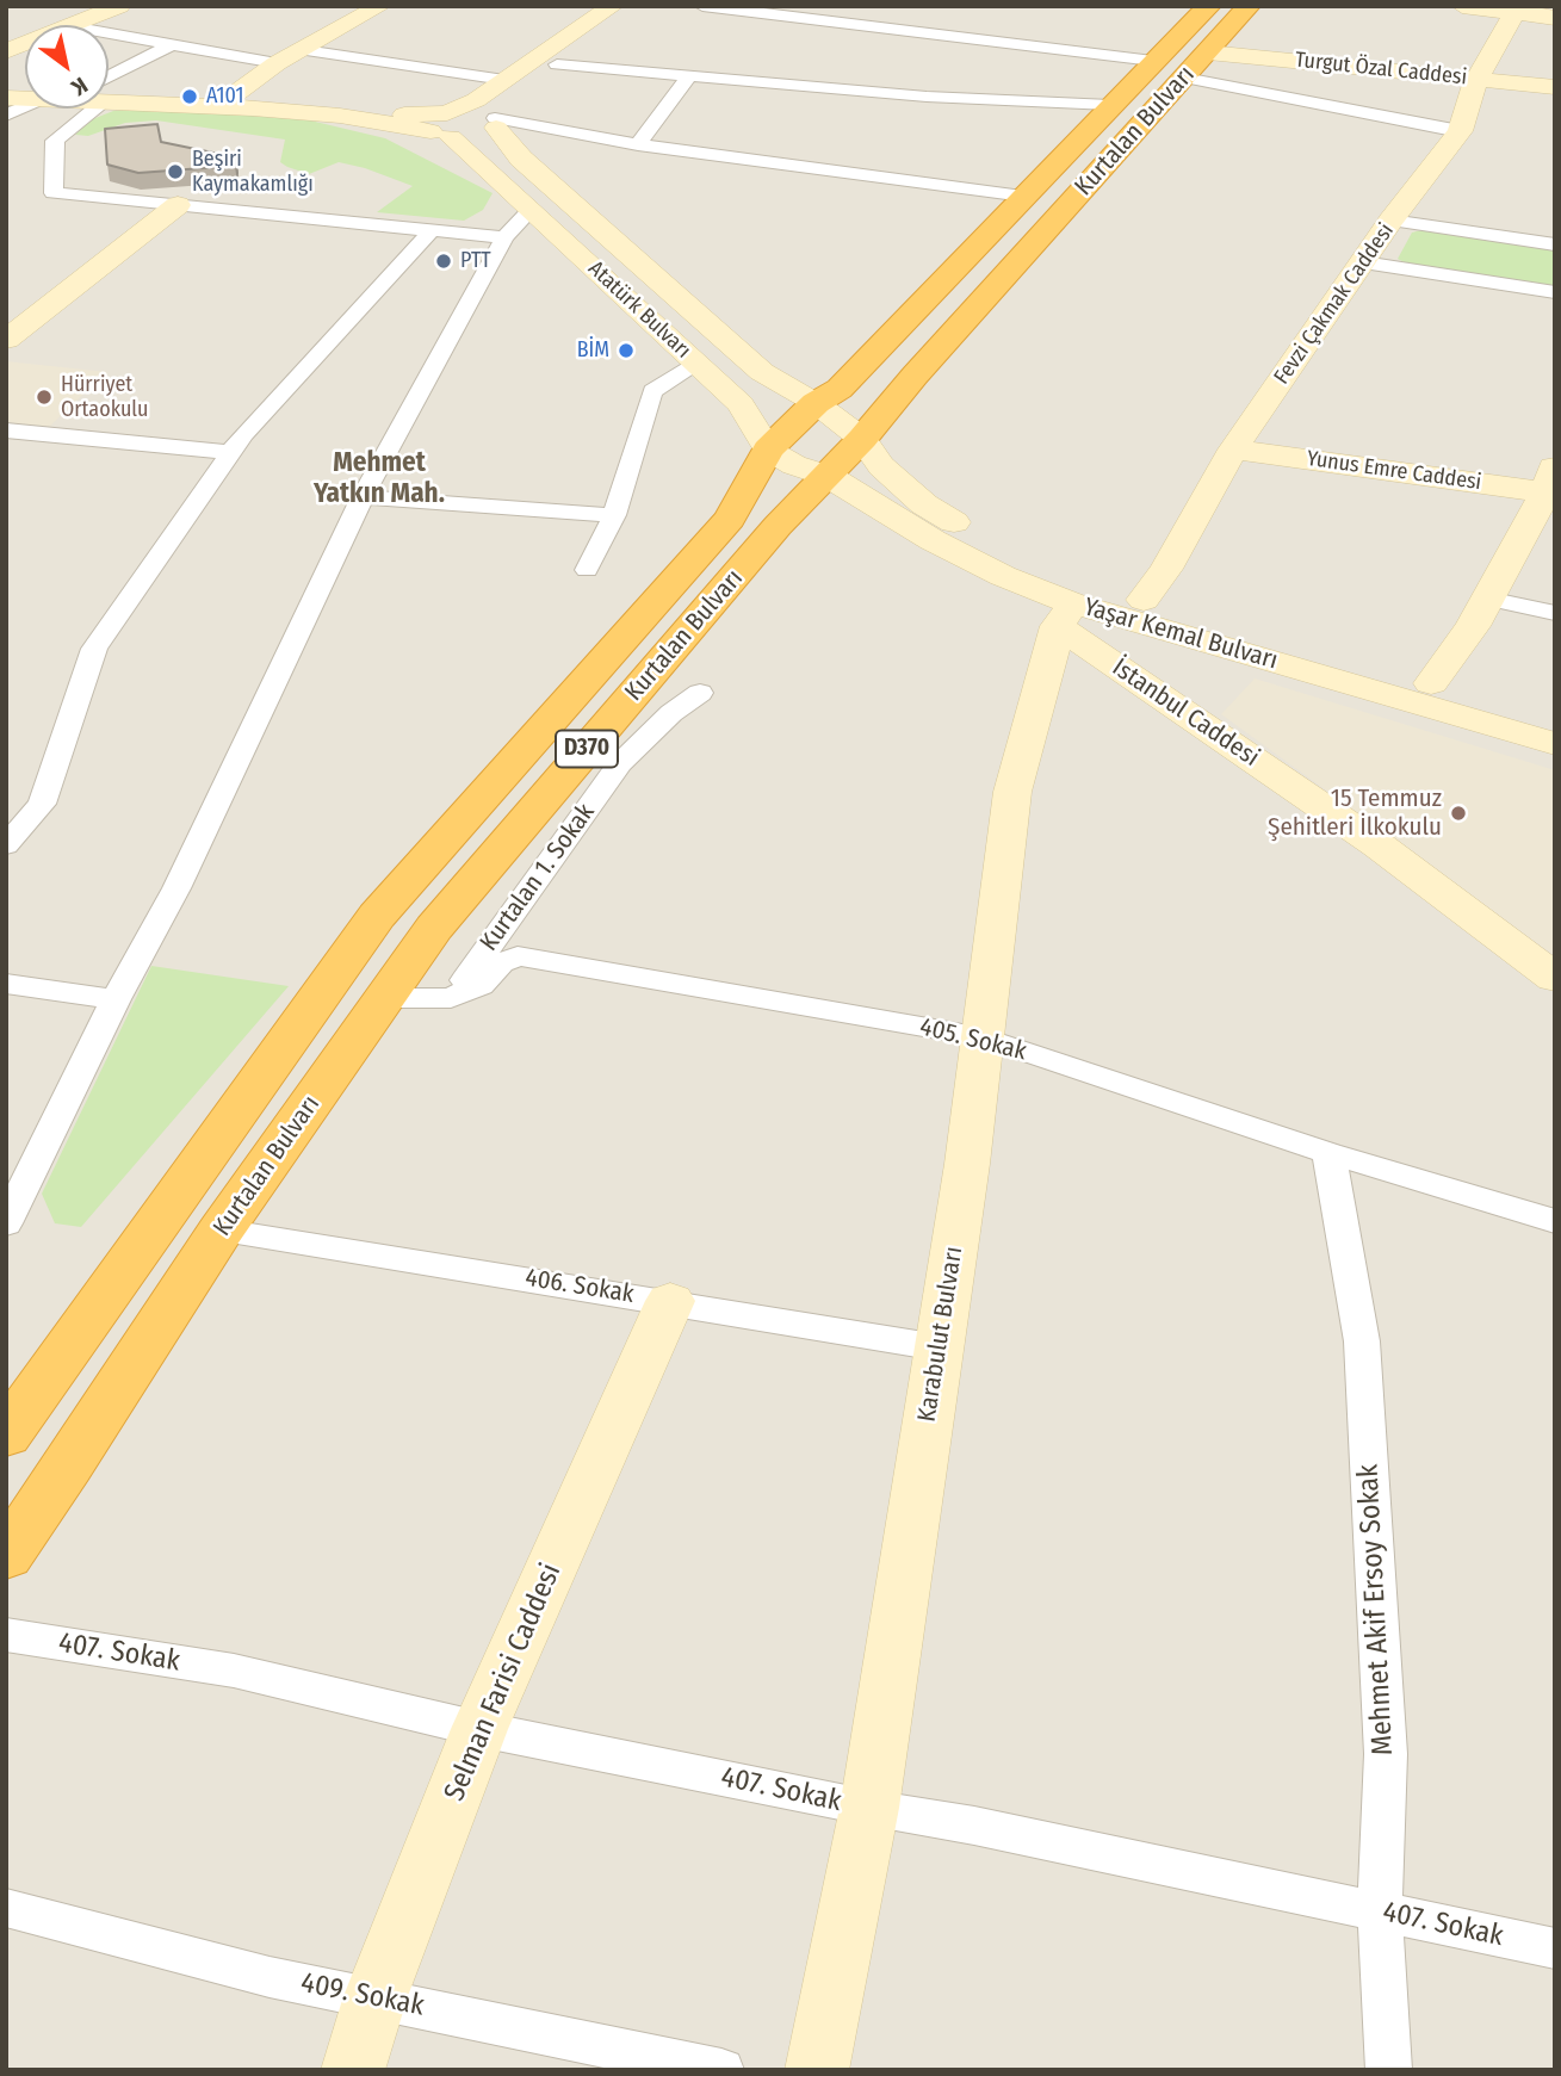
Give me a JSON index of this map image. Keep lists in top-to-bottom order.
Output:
{
  "streets": {
    "highway": ["Kurtalan Bulvarı", "D370"],
    "street": [
      "Turgut Özal Caddesi",
      "Fevzi Çakmak Caddesi",
      "Atatürk Bulvarı",
      "Yunus Emre Caddesi",
      "Yaşar Kemal Bulvarı",
      "İstanbul Caddesi",
      "Kurtalan 1. Sokak",
      "405. Sokak",
      "406. Sokak",
      "Karabulut Bulvarı",
      "Mehmet Akif Ersoy Sokak",
      "407. Sokak",
      "Selman Farisi Caddesi",
      "409. Sokak"
    ]
  },
  "crossings": [
    ["Turgut Özal Caddesi", "Kurtalan Bulvarı"],
    ["Turgut Özal Caddesi", "Fevzi Çakmak Caddesi"],
    ["Kurtalan Bulvarı", "Atatürk Bulvarı"],
    ["Kurtalan Bulvarı", "Yaşar Kemal Bulvarı"],
    ["Kurtalan Bulvarı", "405. Sokak"],
    ["Kurtalan Bulvarı", "406. Sokak"],
    ["Fevzi Çakmak Caddesi", "Yunus Emre Caddesi"],
    ["Fevzi Çakmak Caddesi", "Yaşar Kemal Bulvarı"],
    ["Atatürk Bulvarı", "Yaşar Kemal Bulvarı"],
    ["Yaşar Kemal Bulvarı", "İstanbul Caddesi"],
    ["Yaşar Kemal Bulvarı", "Karabulut Bulvarı"],
    ["İstanbul Caddesi", "Karabulut Bulvarı"],
    ["Kurtalan 1. Sokak", "405. Sokak"],
    ["405. Sokak", "Karabulut Bulvarı"],
    ["405. Sokak", "Mehmet Akif Ersoy Sokak"],
    ["406. Sokak", "Karabulut Bulvarı"],
    ["406. Sokak", "Selman Farisi Caddesi"],
    ["Karabulut Bulvarı", "407. Sokak"],
    ["Mehmet Akif Ersoy Sokak", "407. Sokak"],
    ["407. Sokak", "Selman Farisi Caddesi"],
    ["Selman Farisi Caddesi", "409. Sokak"]
  ],
  "districts": ["Mehmet Yatkın Mah."],
  "places": [
    "A101",
    "Beşiri Kaymakamlığı",
    "PTT",
    "BİM",
    "Hürriyet Ortaokulu",
    "15 Temmuz Şehitleri İlkokulu"
  ],
  "north": "bottom right"
}
